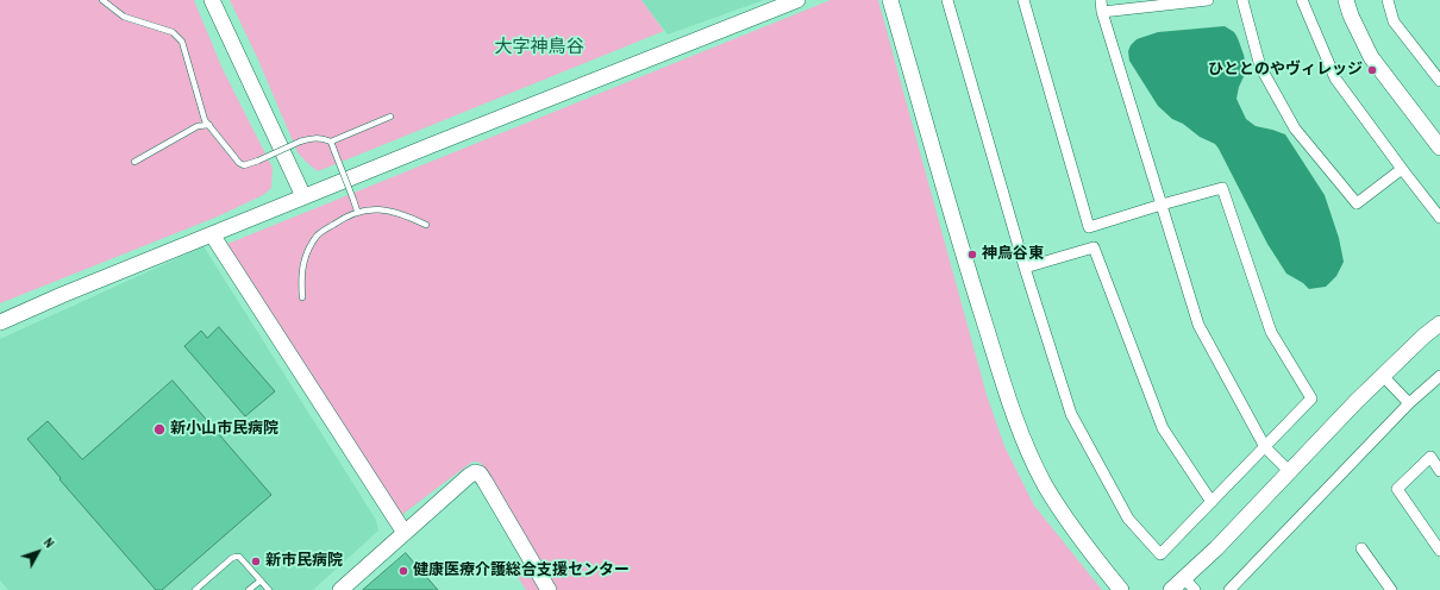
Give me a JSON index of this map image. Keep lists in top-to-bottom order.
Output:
{
  "districts": ["大字神鳥谷"],
  "places": [
    "ひととのやヴィレッジ",
    "神鳥谷東",
    "新小山市民病院",
    "新市民病院",
    "健康医療介護総合支援センター"
  ],
  "north": "top right"
}
